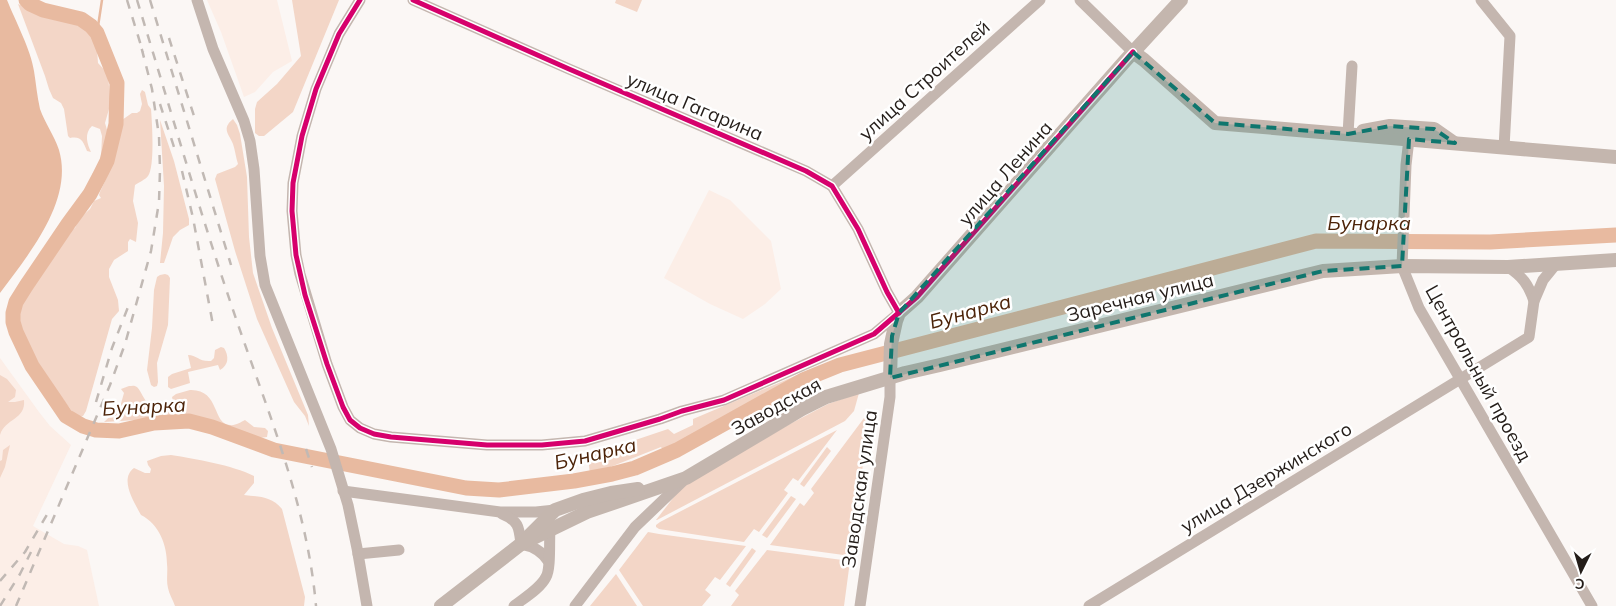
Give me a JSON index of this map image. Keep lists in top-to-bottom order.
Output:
{
  "streets": {
    "main road": ["улица Ленина", "Заречная улица", "Заводская"],
    "street": [
      "улица Строителей",
      "улица Гагарина",
      "Центральный проезд",
      "улица Дзержинского",
      "Заводская улица"
    ]
  },
  "crossings": [
    ["улица Строителей", "улица Гагарина"],
    ["улица Гагарина", "улица Ленина"],
    ["Заречная улица", "Центральный проезд"],
    ["Заречная улица", "Заводская"],
    ["Заречная улица", "Заводская улица"],
    ["Центральный проезд", "улица Дзержинского"],
    ["Заводская", "Заводская улица"]
  ],
  "water": ["Бунарка"],
  "north": "bottom"
}
